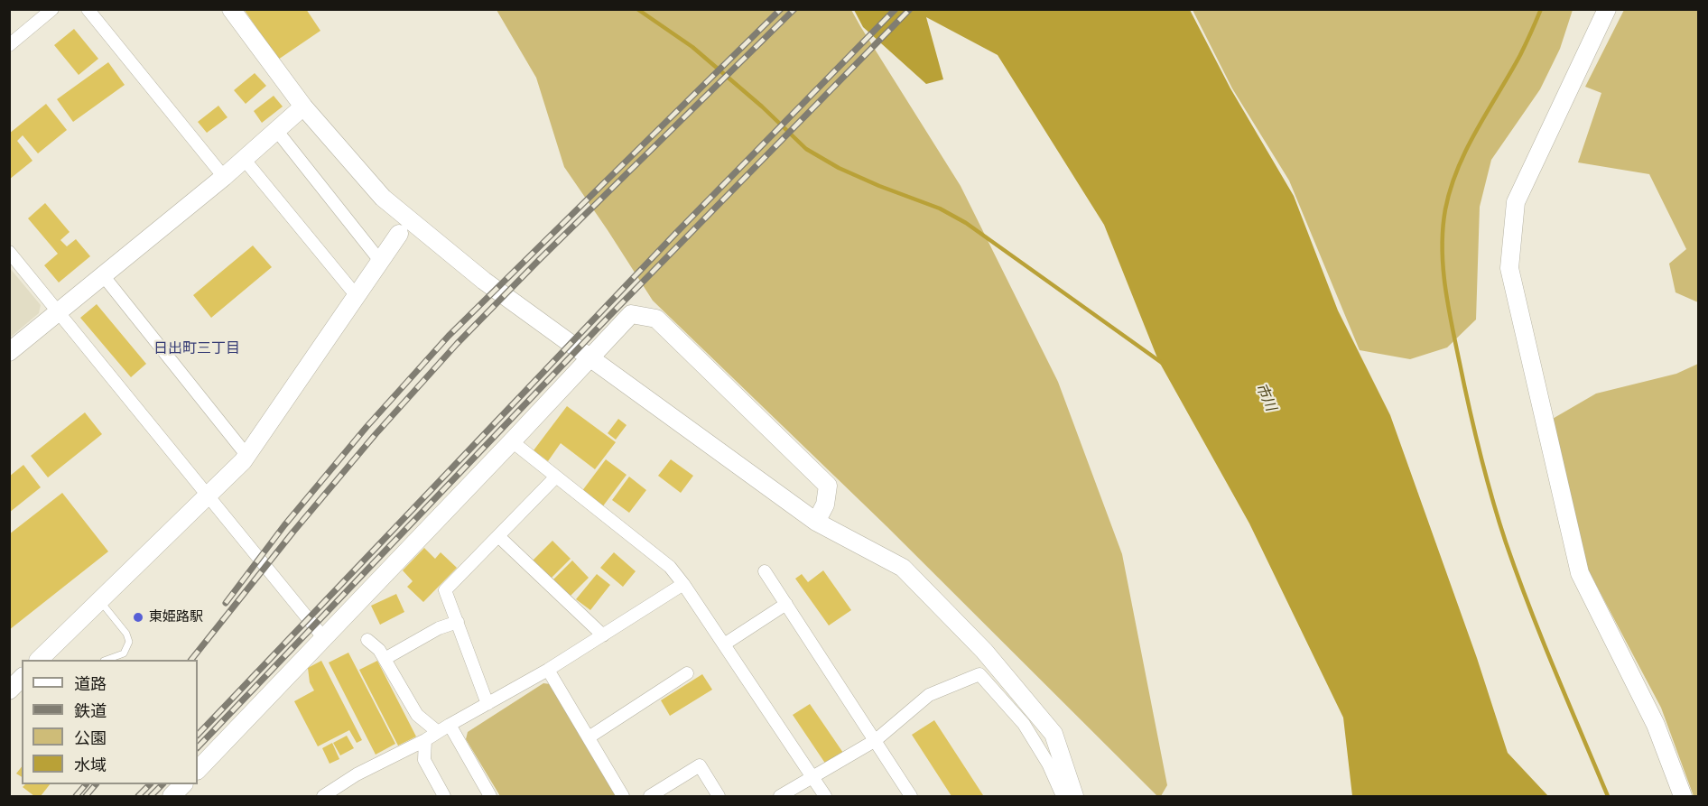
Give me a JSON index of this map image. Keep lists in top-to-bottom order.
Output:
{
  "districts": ["日出町三丁目"],
  "water": ["市川"],
  "places": ["東姫路駅"],
  "legend": [
    "道路",
    "鉄道",
    "公園",
    "水域"
  ]
}
